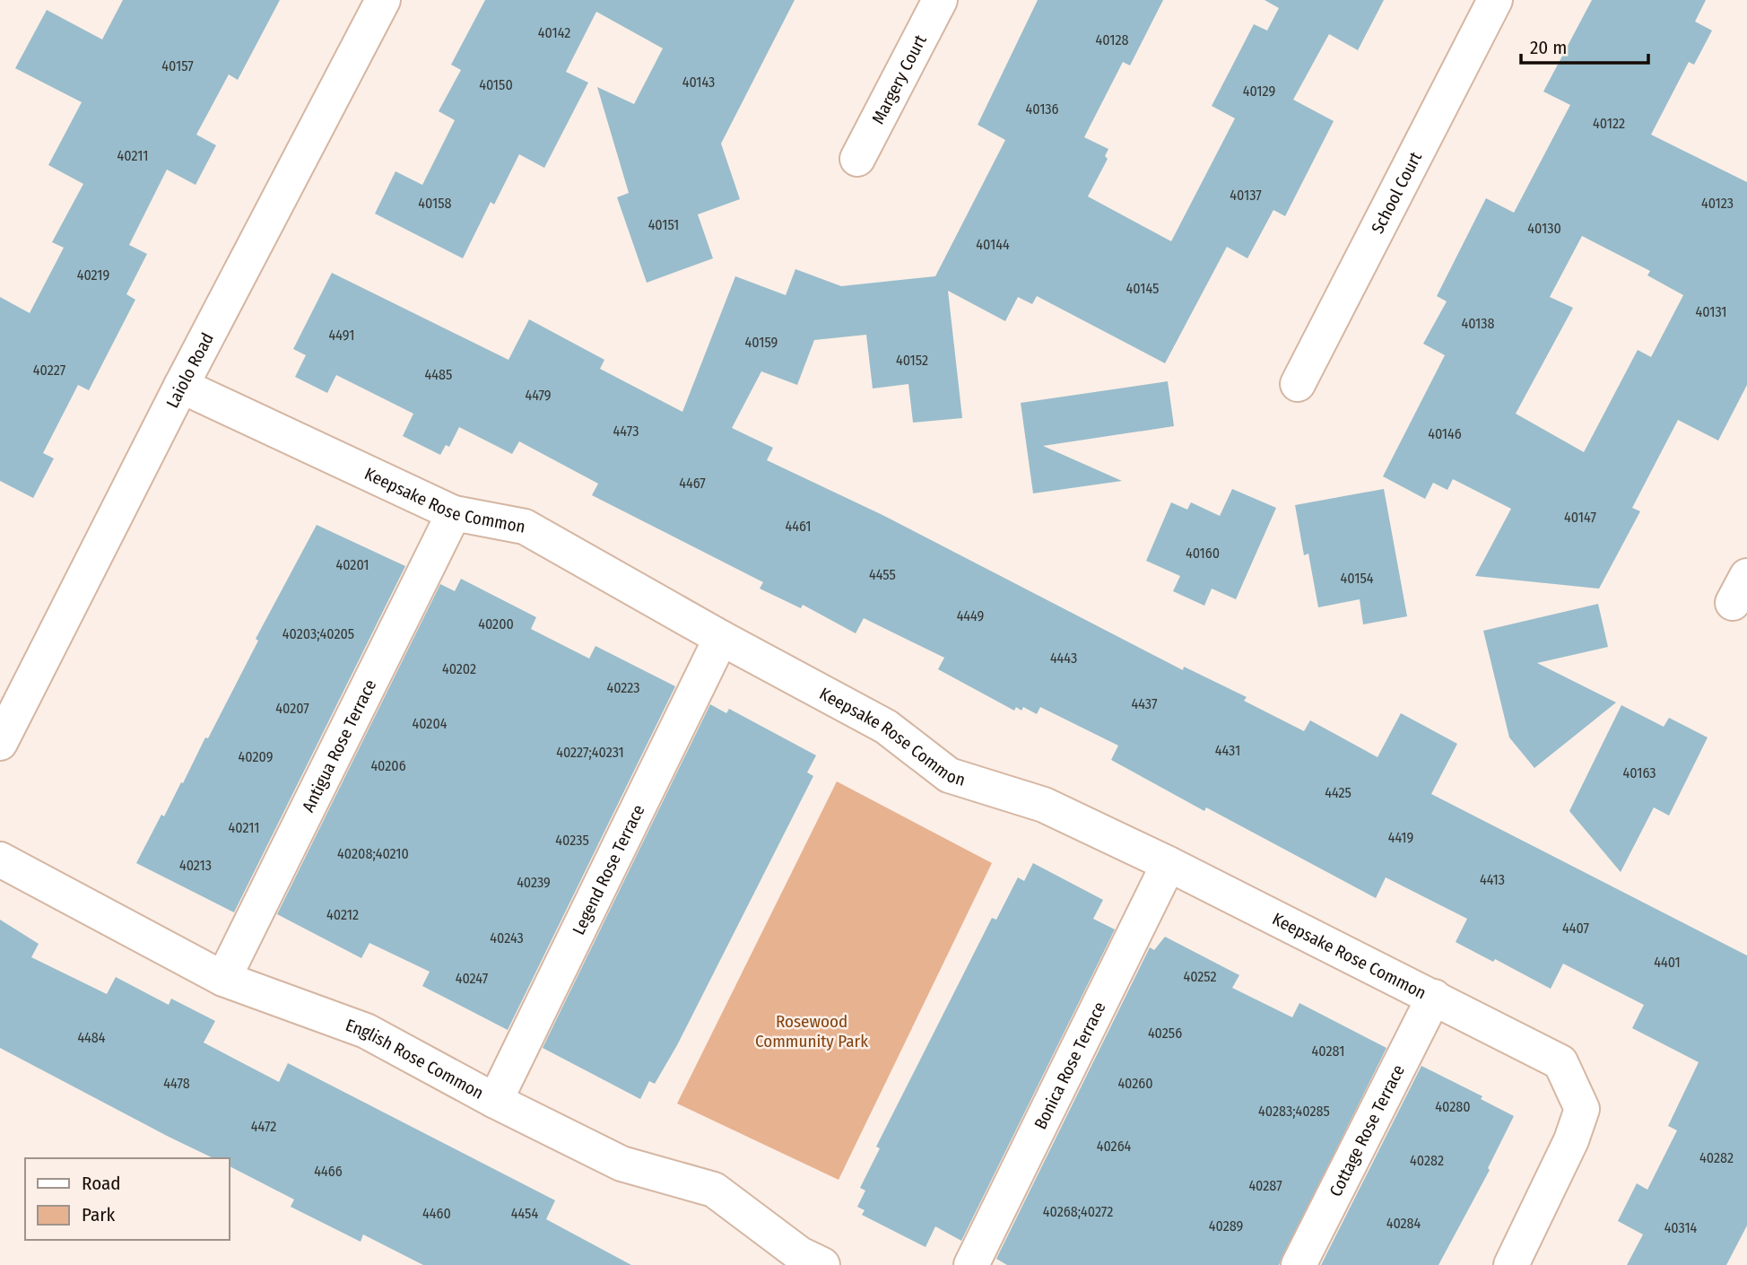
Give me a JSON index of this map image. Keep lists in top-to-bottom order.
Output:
{
  "streets": {
    "street": [
      "Margery Court",
      "School Court",
      "Laiolo Road",
      "Keepsake Rose Common",
      "Antigua Rose Terrace",
      "Legend Rose Terrace",
      "English Rose Common",
      "Bonica Rose Terrace",
      "Cottage Rose Terrace"
    ]
  },
  "crossings": [
    ["Laiolo Road", "Keepsake Rose Common"],
    ["Keepsake Rose Common", "Antigua Rose Terrace"],
    ["Keepsake Rose Common", "Legend Rose Terrace"],
    ["Keepsake Rose Common", "Bonica Rose Terrace"],
    ["Keepsake Rose Common", "Cottage Rose Terrace"],
    ["Antigua Rose Terrace", "English Rose Common"],
    ["Legend Rose Terrace", "English Rose Common"]
  ],
  "parks": ["Rosewood Community Park"],
  "house_numbers": [
    "40142",
    "40128",
    "40157",
    "40143",
    "40150",
    "40129",
    "40136",
    "40122",
    "40211",
    "40137",
    "40158",
    "40123",
    "40151",
    "40130",
    "40144",
    "40219",
    "40145",
    "40131",
    "40138",
    "4491",
    "40159",
    "40152",
    "40227",
    "4485",
    "4479",
    "4473",
    "40146",
    "4467",
    "40147",
    "4461",
    "40160",
    "40201",
    "4455",
    "40154",
    "4449",
    "40200",
    "40203;40205",
    "4443",
    "40202",
    "40223",
    "4437",
    "40207",
    "40204",
    "4431",
    "40227;40231",
    "40209",
    "40206",
    "40163",
    "4425",
    "40211",
    "4419",
    "40235",
    "40208;40210",
    "40213",
    "4413",
    "40239",
    "40212",
    "4407",
    "40243",
    "4401",
    "40252",
    "40247",
    "40256",
    "4484",
    "40281",
    "4478",
    "40260",
    "40280",
    "40283;40285",
    "4472",
    "40264",
    "40282",
    "40282",
    "4466",
    "40287",
    "40268;40272",
    "4460",
    "4454",
    "40284",
    "40289",
    "40314"
  ],
  "legend": ["Road", "Park"],
  "scale_bar": "20 m"
}
